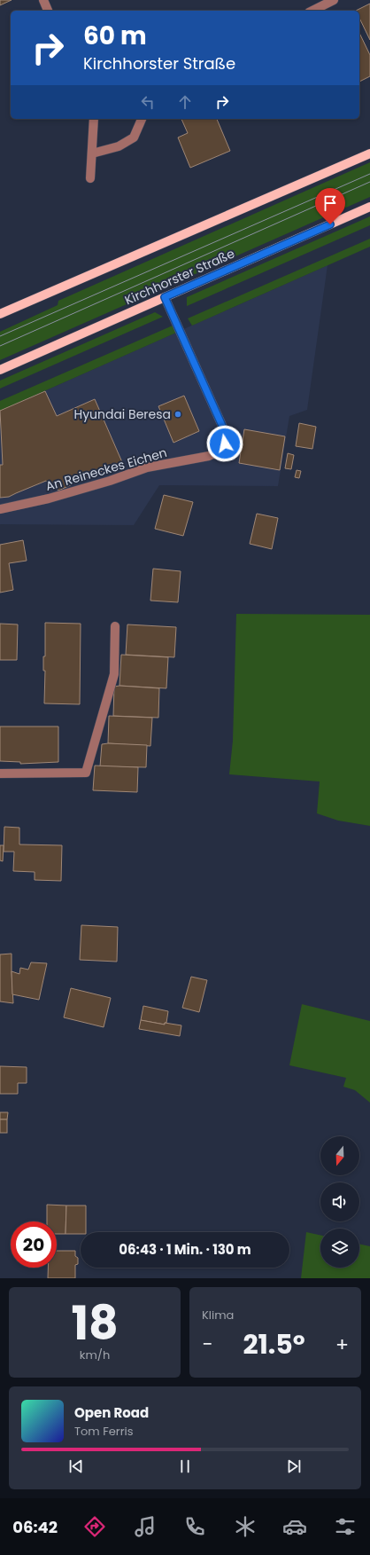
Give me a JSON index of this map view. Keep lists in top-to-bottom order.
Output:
{
  "streets": {
    "main road": ["Kirchhorster Straße"],
    "lane": ["An Reineckes Eichen"]
  },
  "crossings": [
    ["Kirchhorster Straße", "An Reineckes Eichen"]
  ],
  "places": ["Hyundai Beresa"],
  "north": "bottom",
  "page": {
    "turn": ["60 m", "Kirchhorster Straße"],
    "limit": "20",
    "trip": "06:43 · 1 Min. · 130 m",
    "tile": [
      ["18", "km/h"],
      "Klima"
    ],
    "heat": ["−", "21.5°", "+"],
    "song": ["Open Road", "Tom Ferris"],
    "tabs": "06:42"
  }
}
